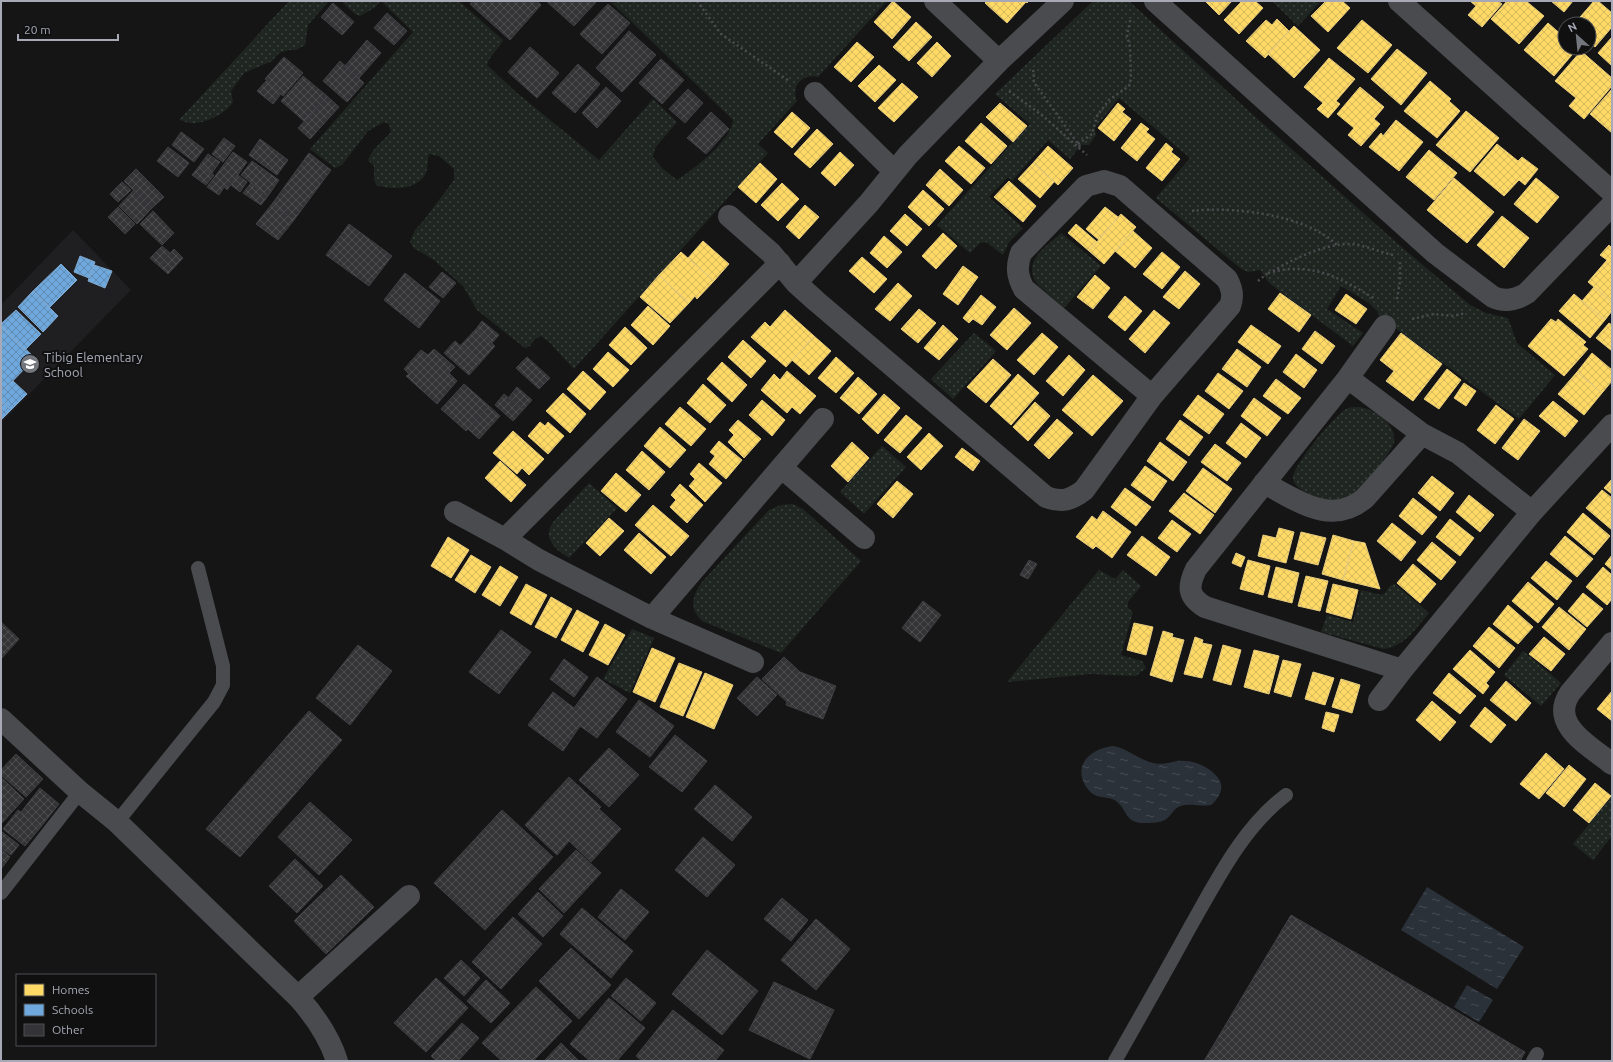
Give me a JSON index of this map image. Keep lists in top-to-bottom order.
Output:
{
  "places": {
    "school or university": ["Tibig Elementary School"]
  },
  "legend": ["Homes", "Schools", "Other"],
  "scale_bar": "20 m",
  "north": "top left"
}
